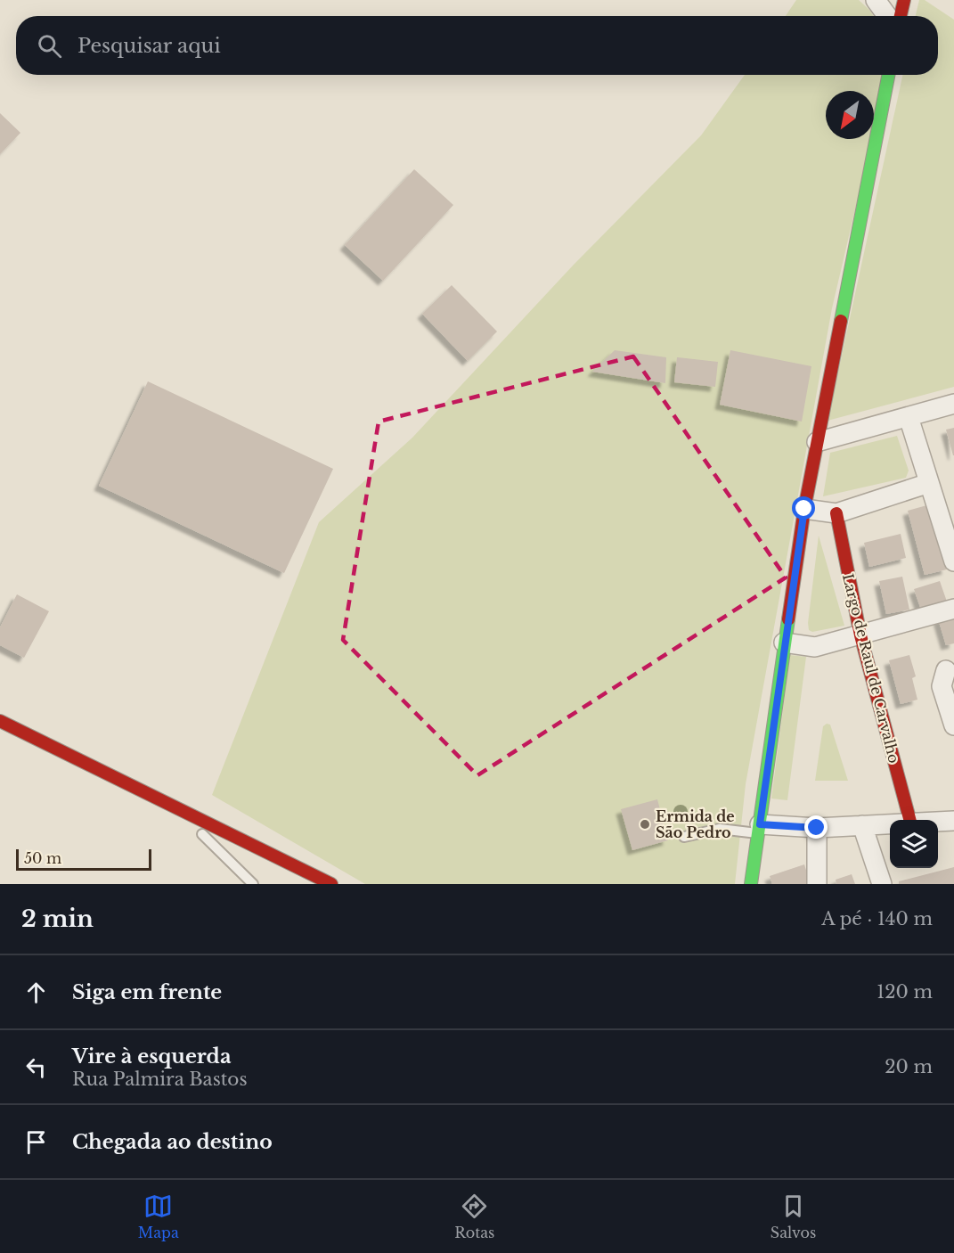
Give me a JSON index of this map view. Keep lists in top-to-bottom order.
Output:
{
  "streets": {
    "street": ["Largo de Raul de Carvalho"]
  },
  "places": ["Ermida de São Pedro"],
  "scale_bar": "50 m",
  "north": "bottom left",
  "page": {
    "search": "Pesquisar aqui",
    "scale": "50 m",
    "heading": ["2 min", "A pé · 140 m"],
    "list": [
      ["Siga em frente", "120 m"],
      ["Vire à esquerda", "Rua Palmira Bastos", "20 m"],
      "Chegada ao destino"
    ],
    "nav": ["Mapa", "Rotas", "Salvos"]
  }
}
